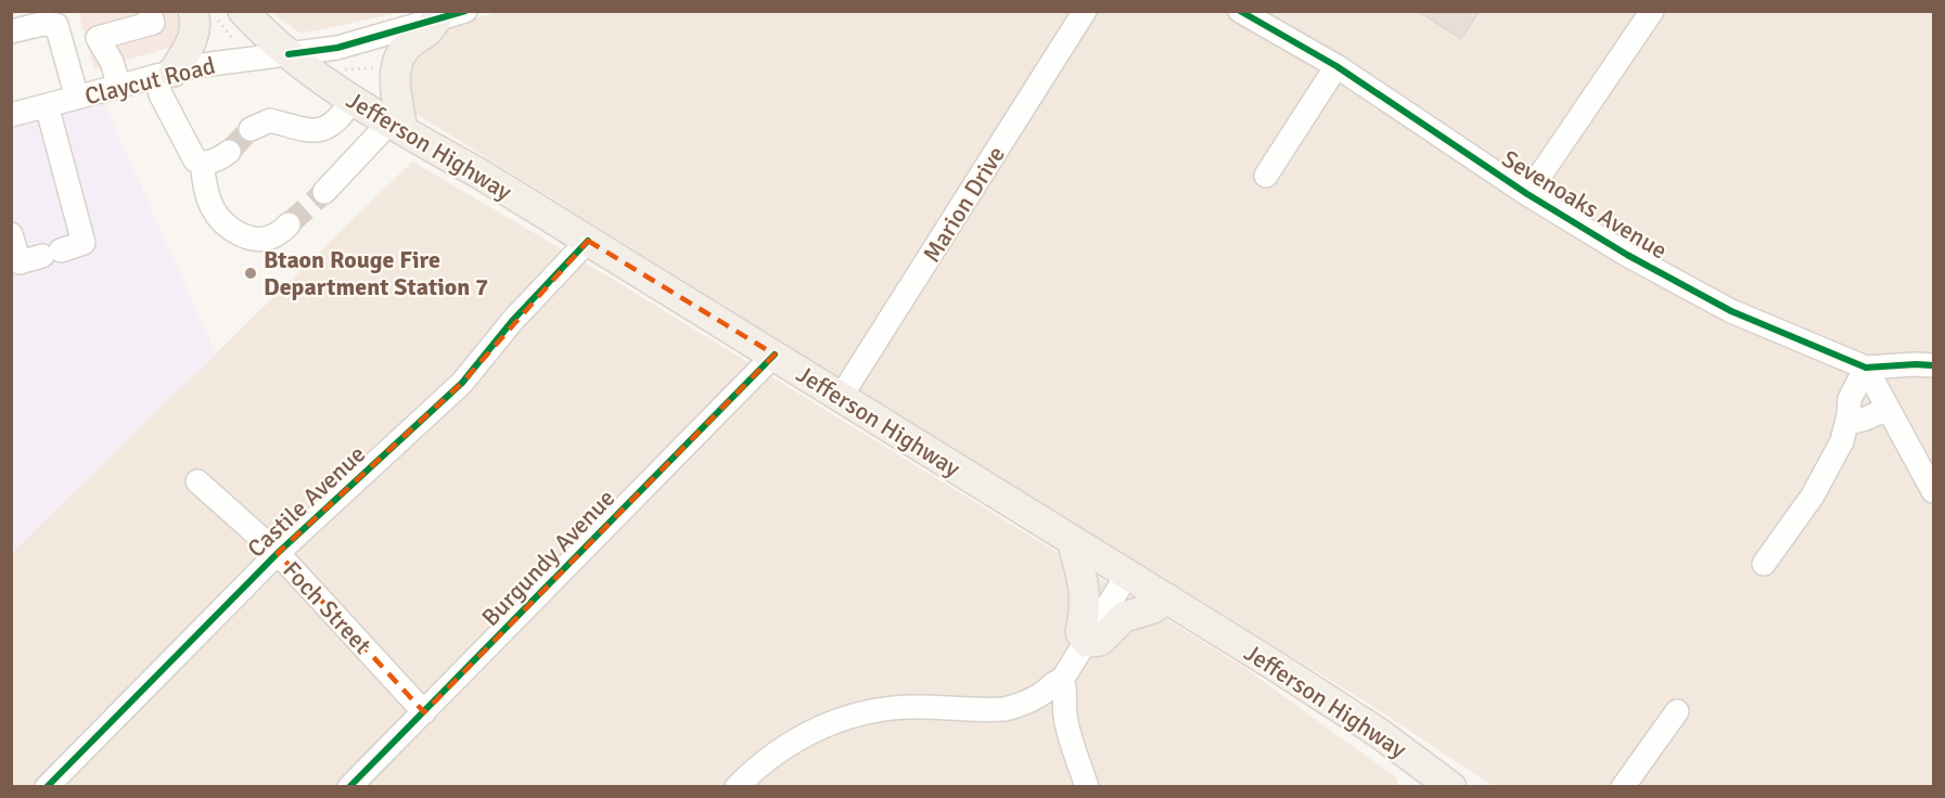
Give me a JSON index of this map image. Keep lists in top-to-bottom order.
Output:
{
  "streets": {
    "main road": ["Jefferson Highway"],
    "street": [
      "Claycut Road",
      "Marion Drive",
      "Sevenoaks Avenue",
      "Castile Avenue",
      "Burgundy Avenue",
      "Foch Street"
    ]
  },
  "crossings": [
    ["Claycut Road", "Jefferson Highway"],
    ["Jefferson Highway", "Marion Drive"],
    ["Jefferson Highway", "Castile Avenue"],
    ["Jefferson Highway", "Burgundy Avenue"],
    ["Castile Avenue", "Foch Street"],
    ["Burgundy Avenue", "Foch Street"]
  ],
  "places": ["Btaon Rouge Fire Department Station 7"]
}
